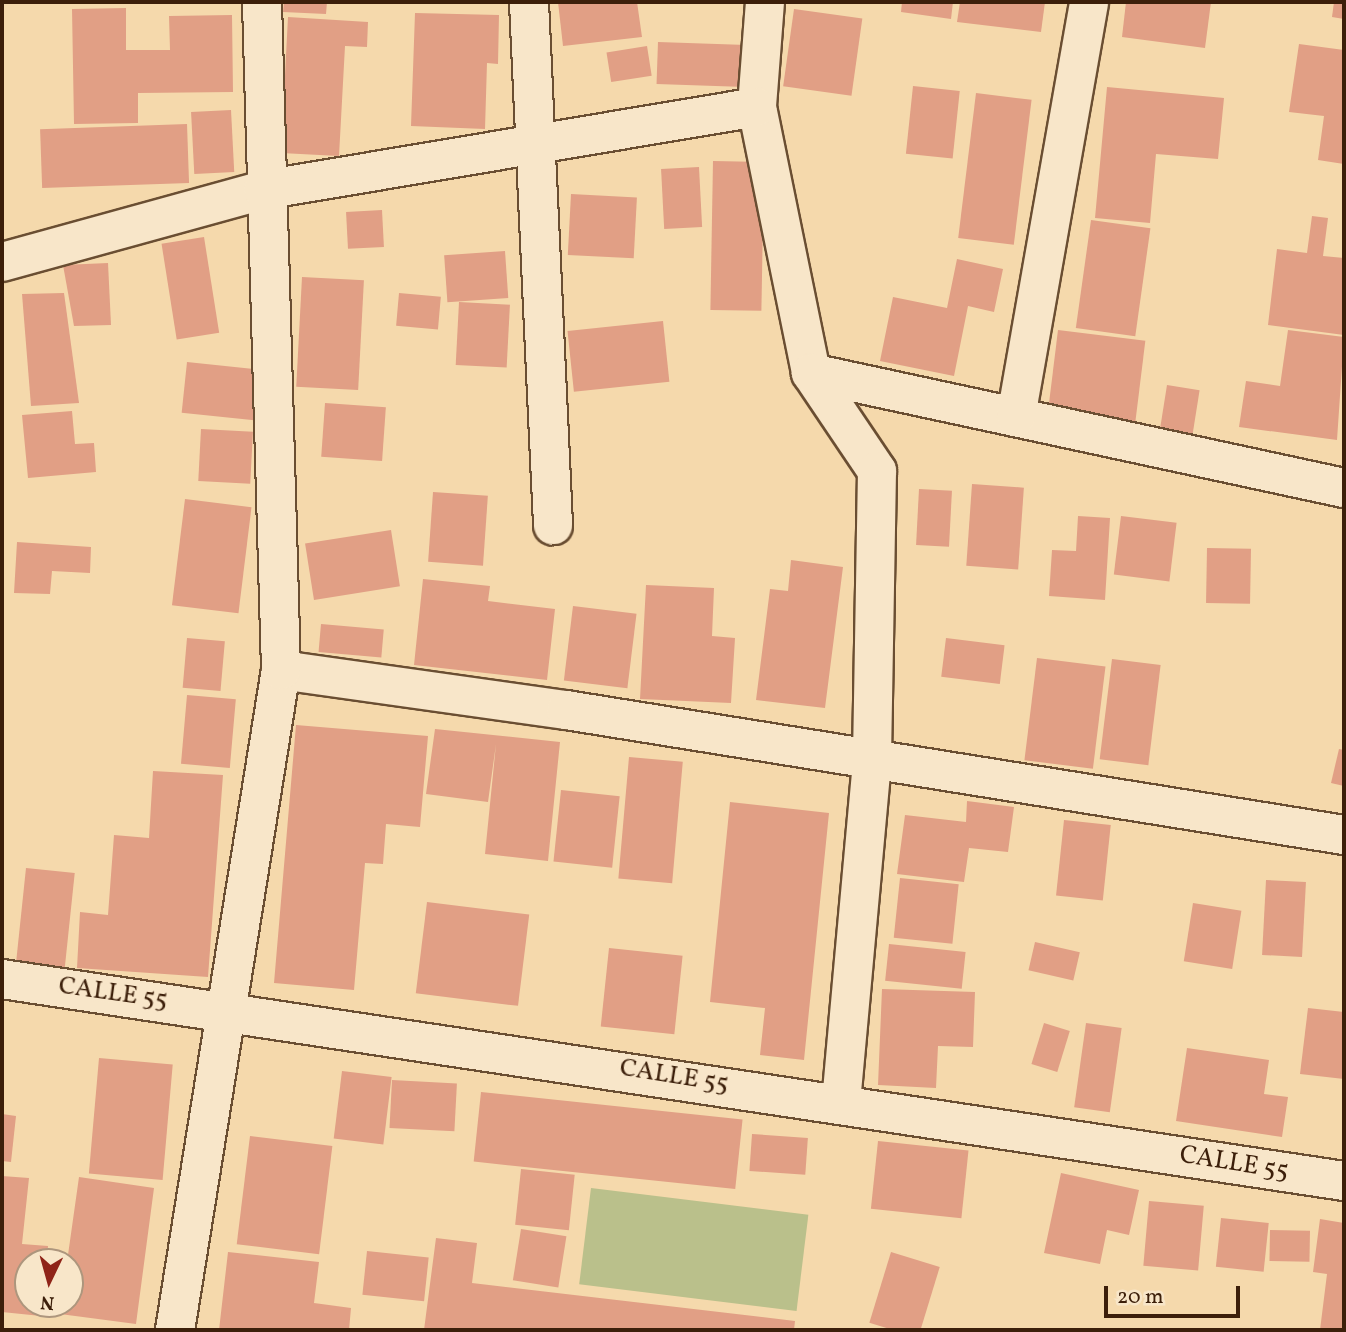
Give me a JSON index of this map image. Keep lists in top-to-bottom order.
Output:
{
  "streets": {
    "street": ["CALLE 55"]
  },
  "scale_bar": "20 m",
  "north": "bottom"
}
